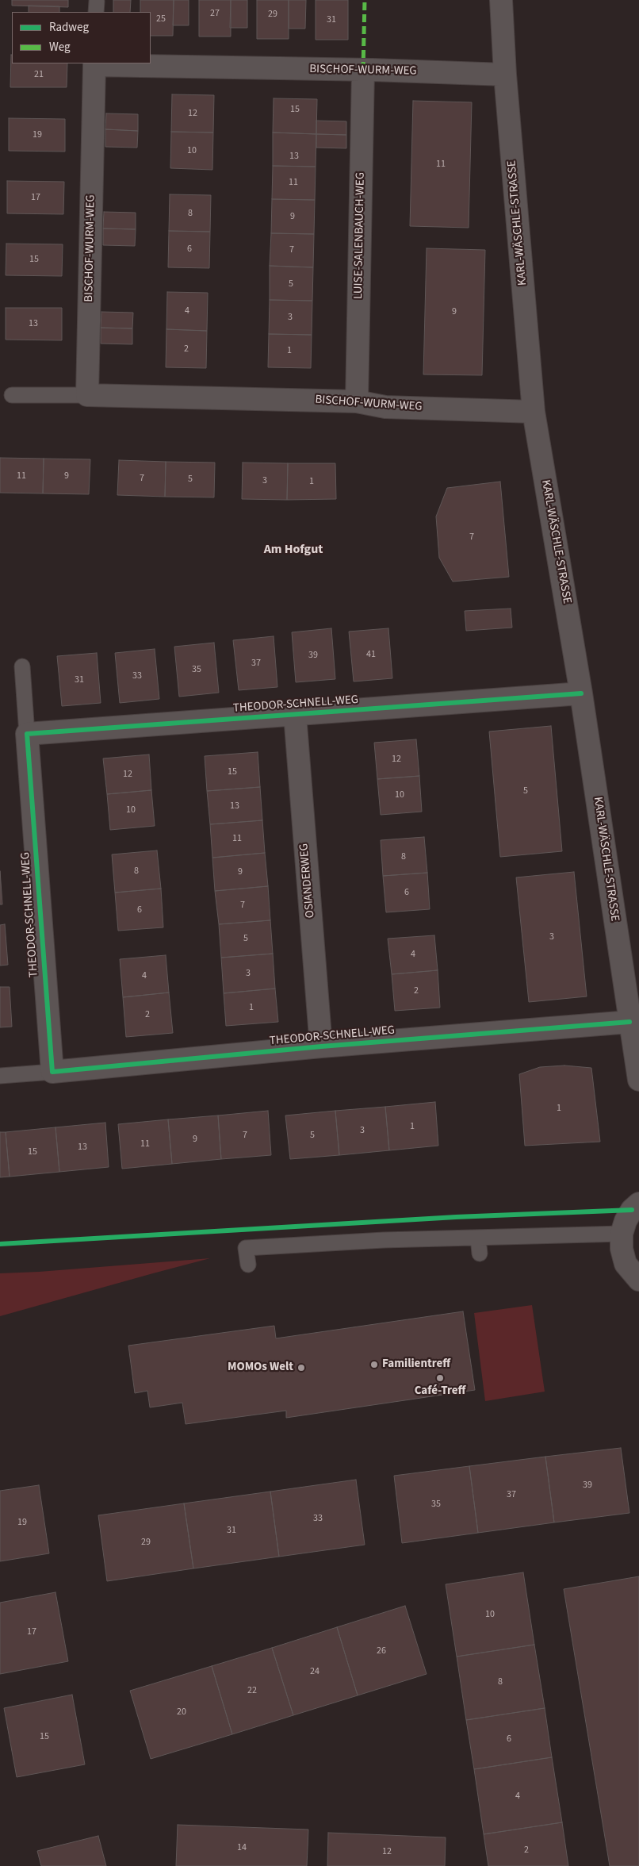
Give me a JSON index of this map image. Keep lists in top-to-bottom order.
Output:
{
  "streets": {
    "street": [
      "BISCHOF-WURM-WEG",
      "KARL-WÄSCHLE-STRASSE",
      "LUISE-SALENBAUCH-WEG",
      "THEODOR-SCHNELL-WEG",
      "OSIANDERWEG"
    ]
  },
  "crossings": [
    ["BISCHOF-WURM-WEG", "KARL-WÄSCHLE-STRASSE"],
    ["BISCHOF-WURM-WEG", "LUISE-SALENBAUCH-WEG"],
    ["KARL-WÄSCHLE-STRASSE", "THEODOR-SCHNELL-WEG"],
    ["THEODOR-SCHNELL-WEG", "OSIANDERWEG"]
  ],
  "districts": ["Am Hofgut"],
  "places": ["Familientreff", "MOMOs Welt", "Café-Treff"],
  "house_numbers": [
    "27",
    "29",
    "25",
    "31",
    "21",
    "15",
    "12",
    "19",
    "10",
    "13",
    "11",
    "11",
    "17",
    "8",
    "9",
    "6",
    "7",
    "15",
    "5",
    "4",
    "9",
    "3",
    "13",
    "2",
    "1",
    "11",
    "9",
    "7",
    "5",
    "3",
    "1",
    "7",
    "41",
    "39",
    "37",
    "35",
    "33",
    "31",
    "12",
    "15",
    "12",
    "5",
    "10",
    "13",
    "10",
    "11",
    "8",
    "8",
    "9",
    "6",
    "7",
    "6",
    "3",
    "5",
    "4",
    "3",
    "4",
    "2",
    "1",
    "2",
    "1",
    "1",
    "3",
    "7",
    "5",
    "9",
    "11",
    "13",
    "15",
    "39",
    "37",
    "35",
    "33",
    "19",
    "31",
    "29",
    "10",
    "17",
    "26",
    "24",
    "8",
    "22",
    "20",
    "15",
    "6",
    "4",
    "14",
    "2",
    "12"
  ],
  "legend": ["Radweg", "Weg"]
}
